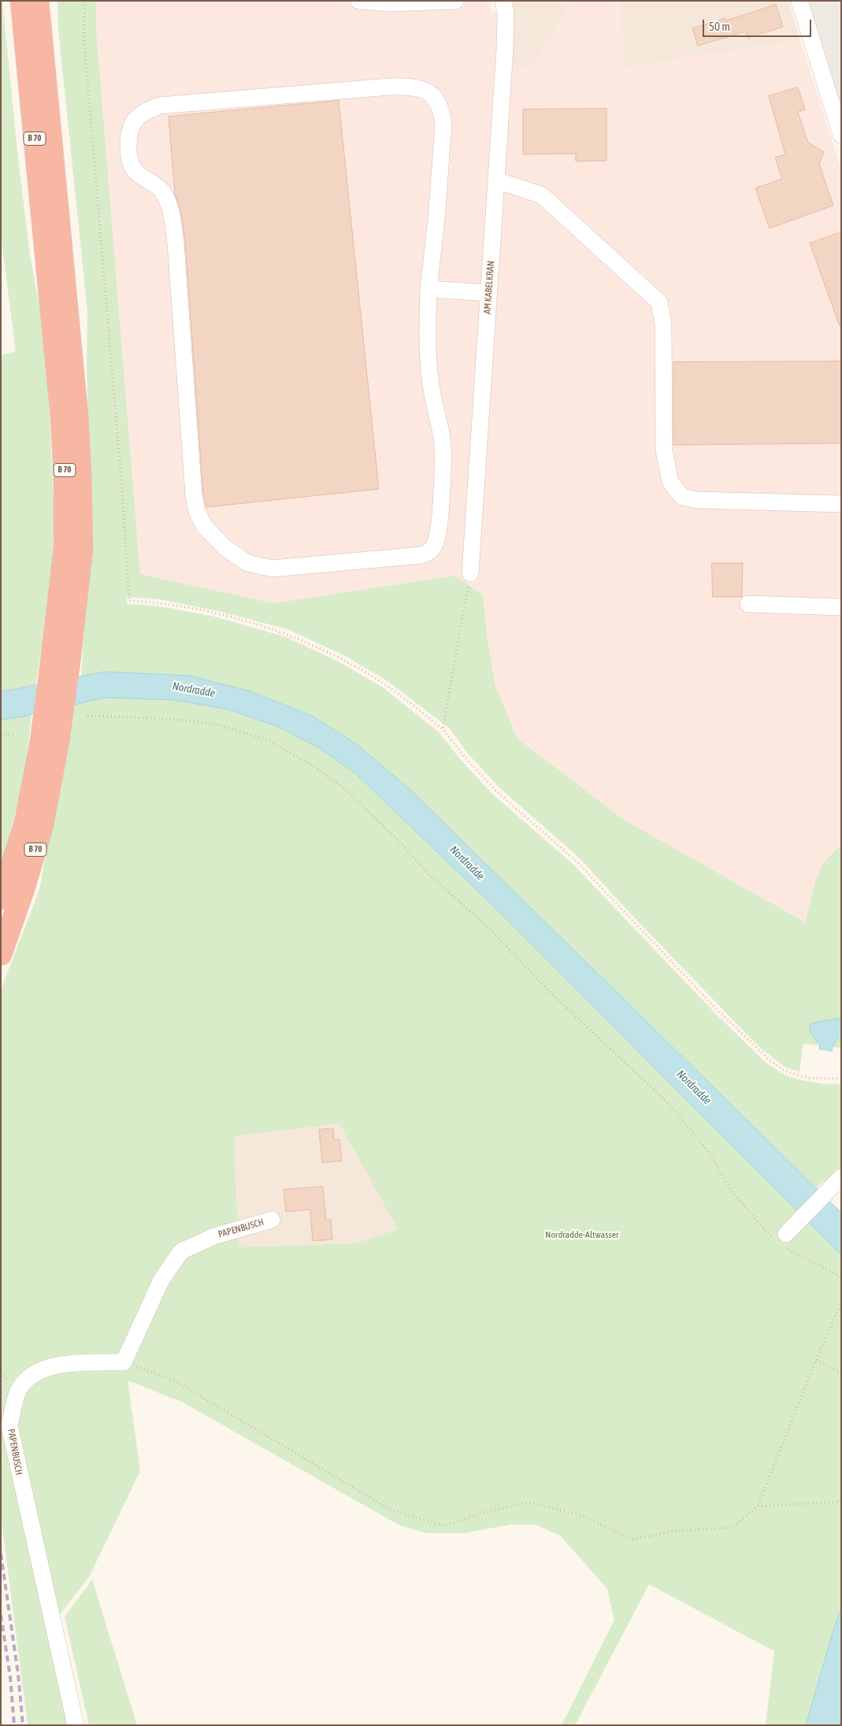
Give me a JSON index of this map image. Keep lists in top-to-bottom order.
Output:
{
  "streets": {
    "highway": ["B 70"],
    "street": ["AM KABELKRAN", "PAPENBUSCH"]
  },
  "water": ["Nordradde"],
  "parks": ["Nordradde-Altwasser"],
  "scale_bar": "50 m"
}
